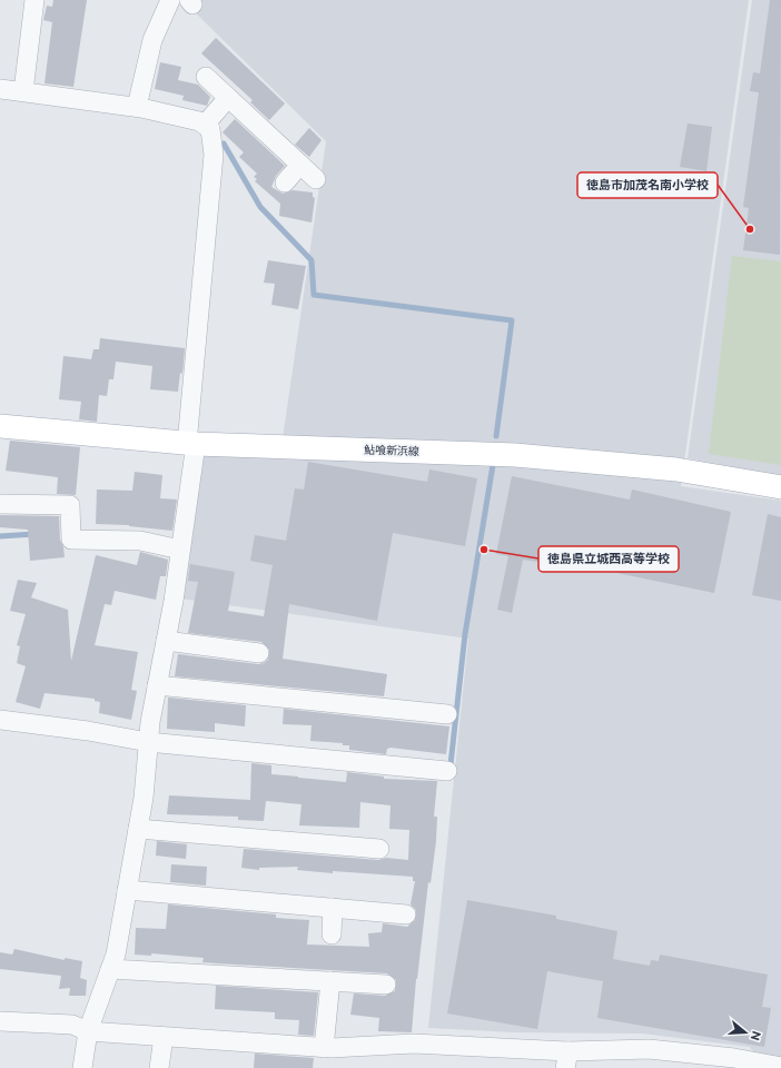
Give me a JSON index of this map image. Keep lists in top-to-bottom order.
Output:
{
  "streets": {
    "main road": ["鮎喰新浜線"]
  },
  "places": ["徳島市加茂名南小学校", "徳島県立城西高等学校"],
  "north": "right"
}
